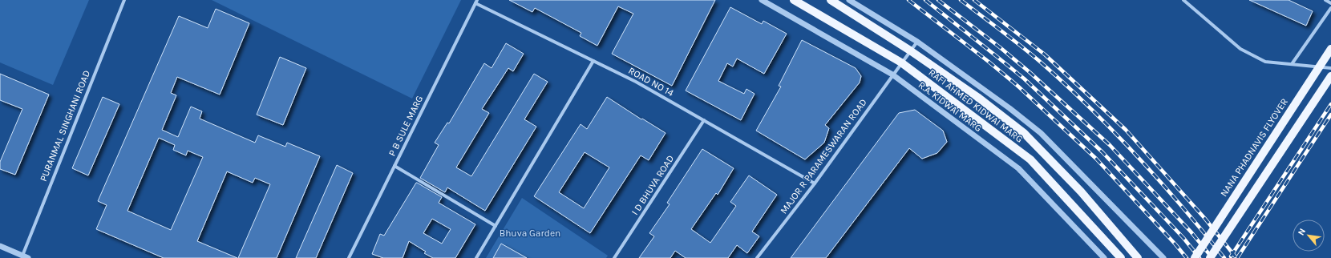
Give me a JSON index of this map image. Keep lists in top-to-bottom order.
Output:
{
  "streets": {
    "main road": ["RAFI AHMED KIDWAI MARG", "NANA PHADNAVIS FLYOVER"],
    "street": [
      "ROAD NO 14",
      "R.A. KIDWAI MARG",
      "PURANMAL SINGHANI ROAD",
      "P B SULE MARG",
      "MAJOR R PARAMESWARAN ROAD",
      "I D BHUVA ROAD"
    ]
  },
  "crossings": [
    ["ROAD NO 14", "P B SULE MARG"],
    ["ROAD NO 14", "MAJOR R PARAMESWARAN ROAD"],
    ["ROAD NO 14", "I D BHUVA ROAD"],
    ["RAFI AHMED KIDWAI MARG", "MAJOR R PARAMESWARAN ROAD"],
    ["R.A. KIDWAI MARG", "MAJOR R PARAMESWARAN ROAD"]
  ],
  "parks": ["Bhuva Garden"],
  "north": "top left"
}
